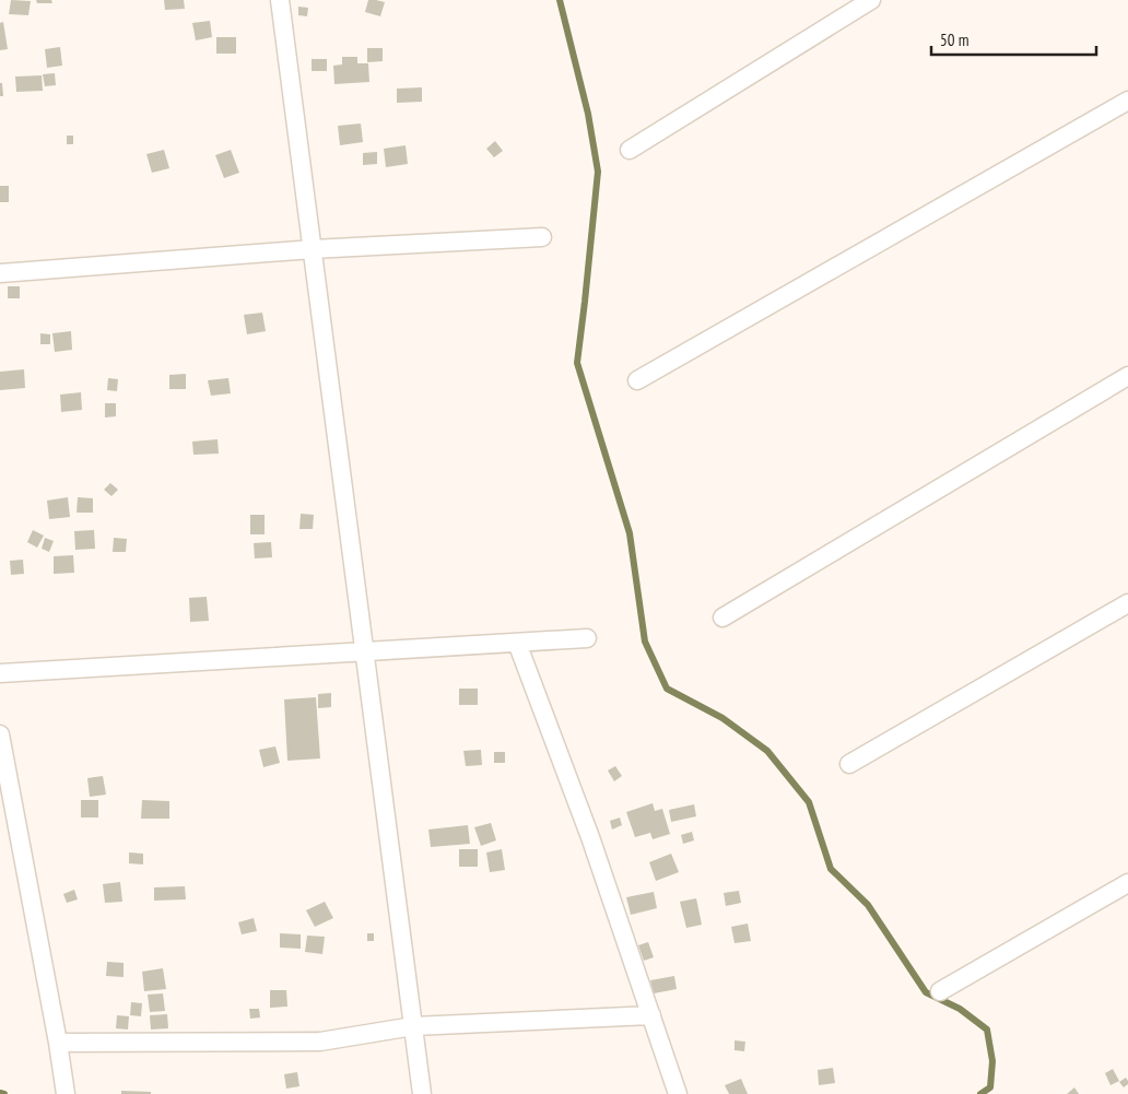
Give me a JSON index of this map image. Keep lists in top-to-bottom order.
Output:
{
  "scale_bar": "50 m"
}
